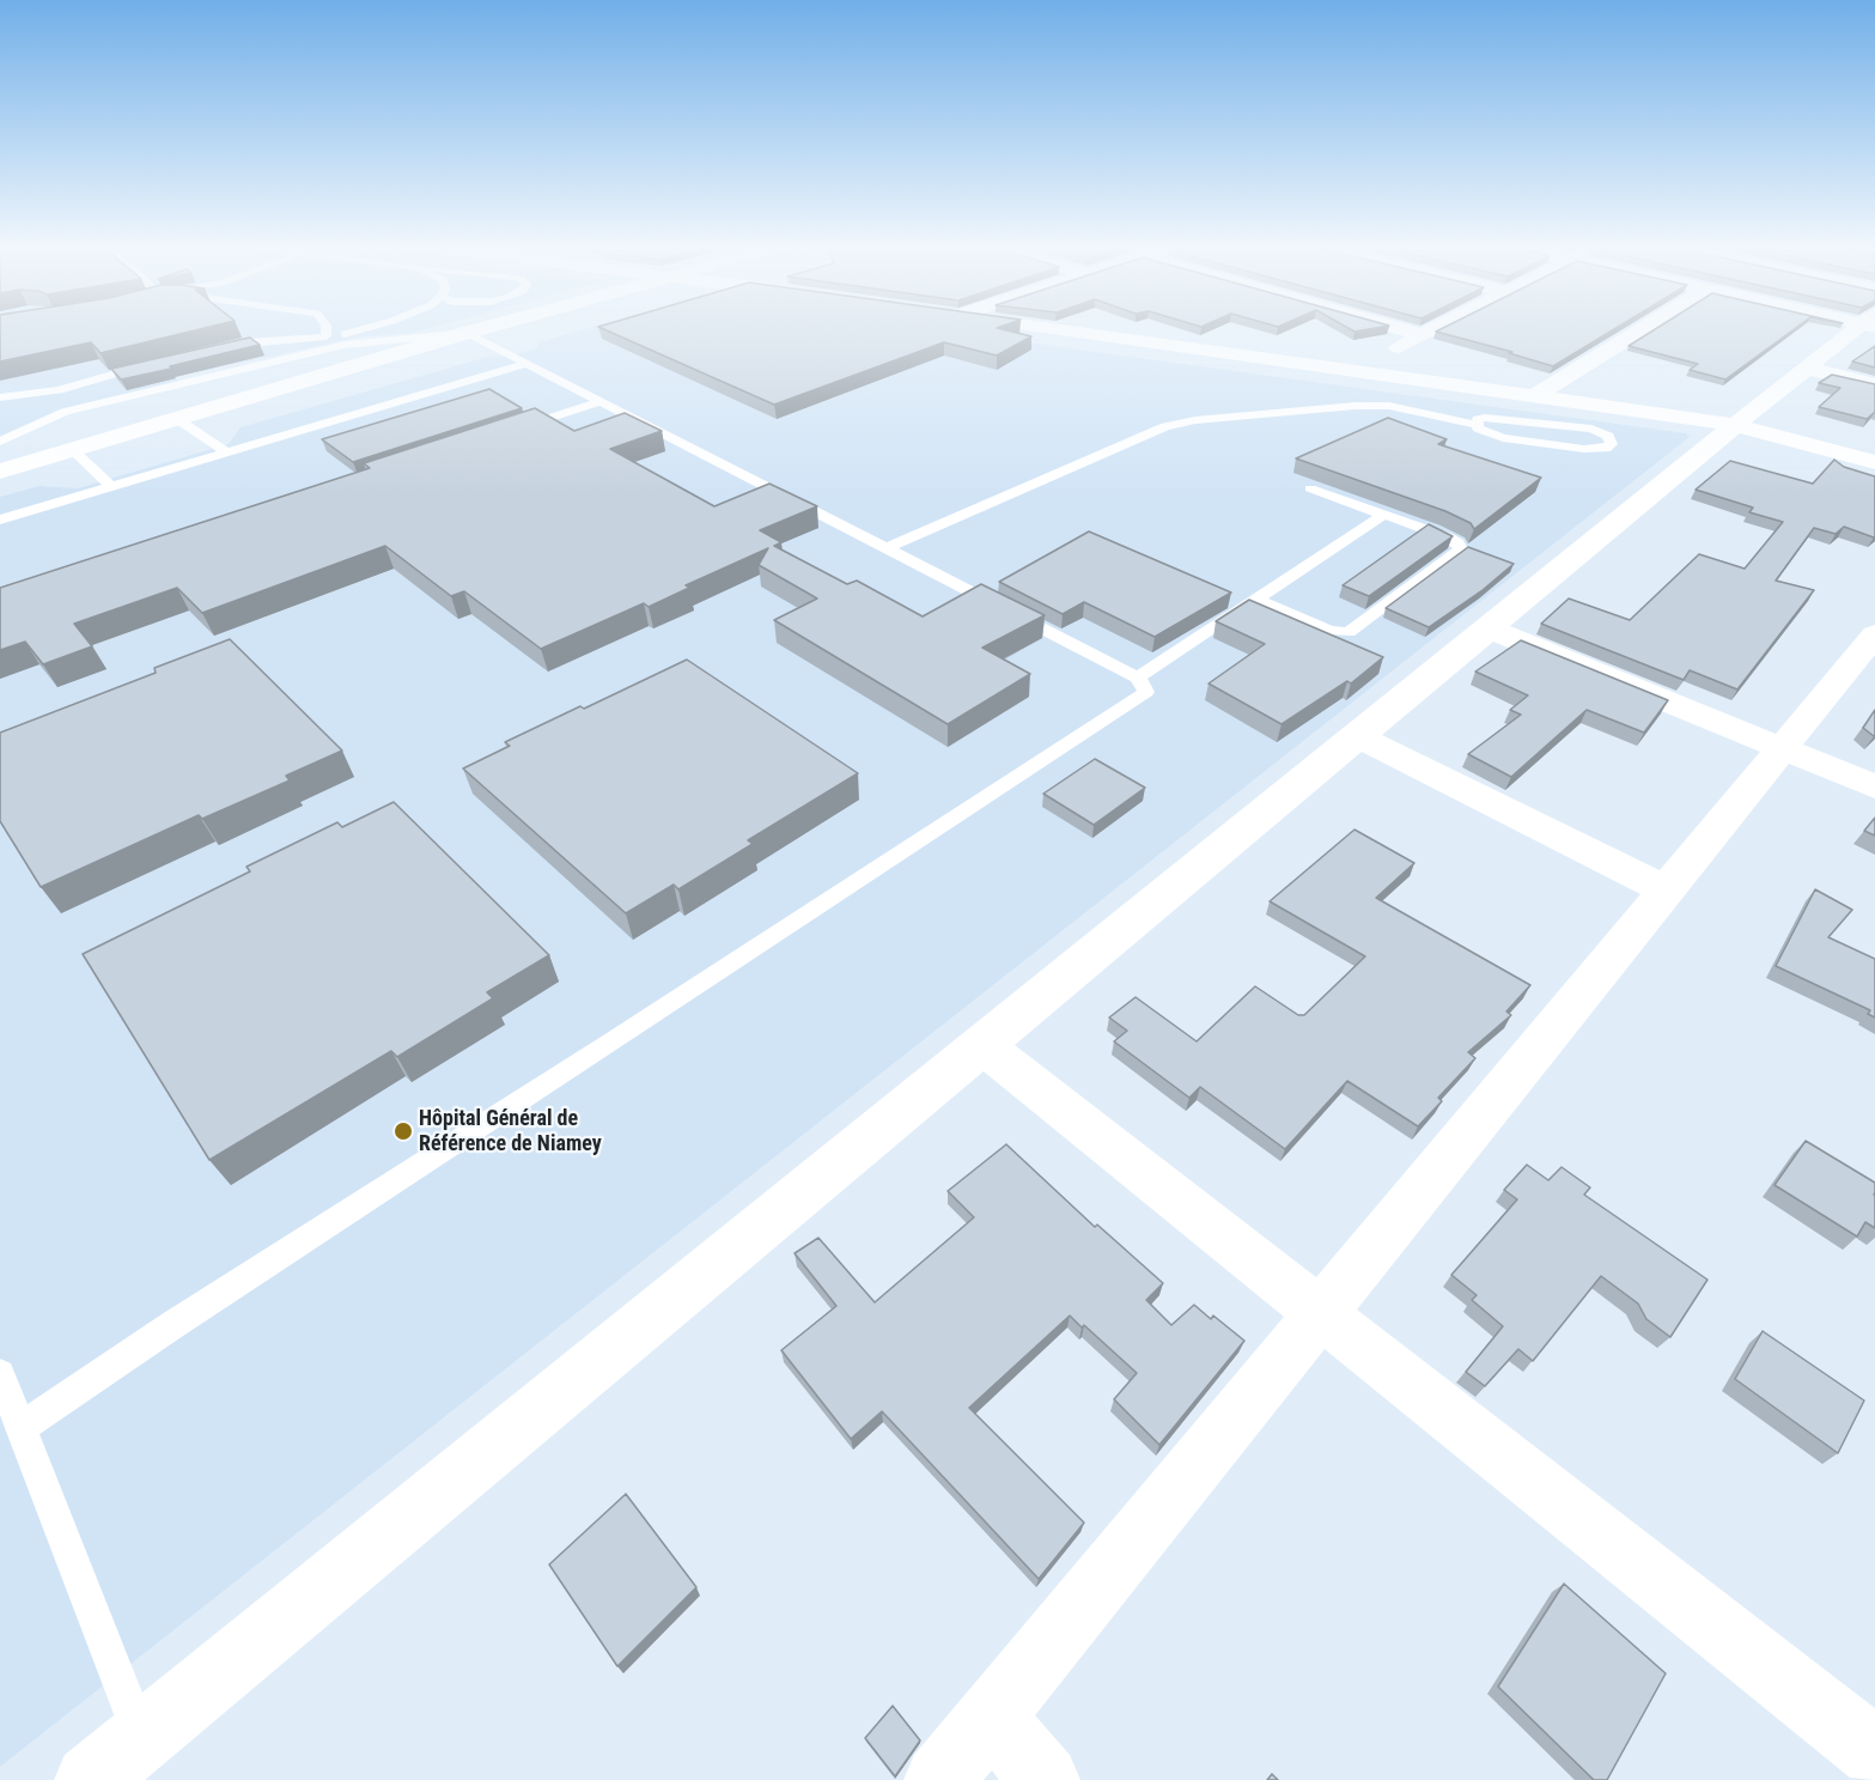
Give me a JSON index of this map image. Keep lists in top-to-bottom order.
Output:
{
  "places": ["Hôpital Général de Référence de Niamey"]
}
